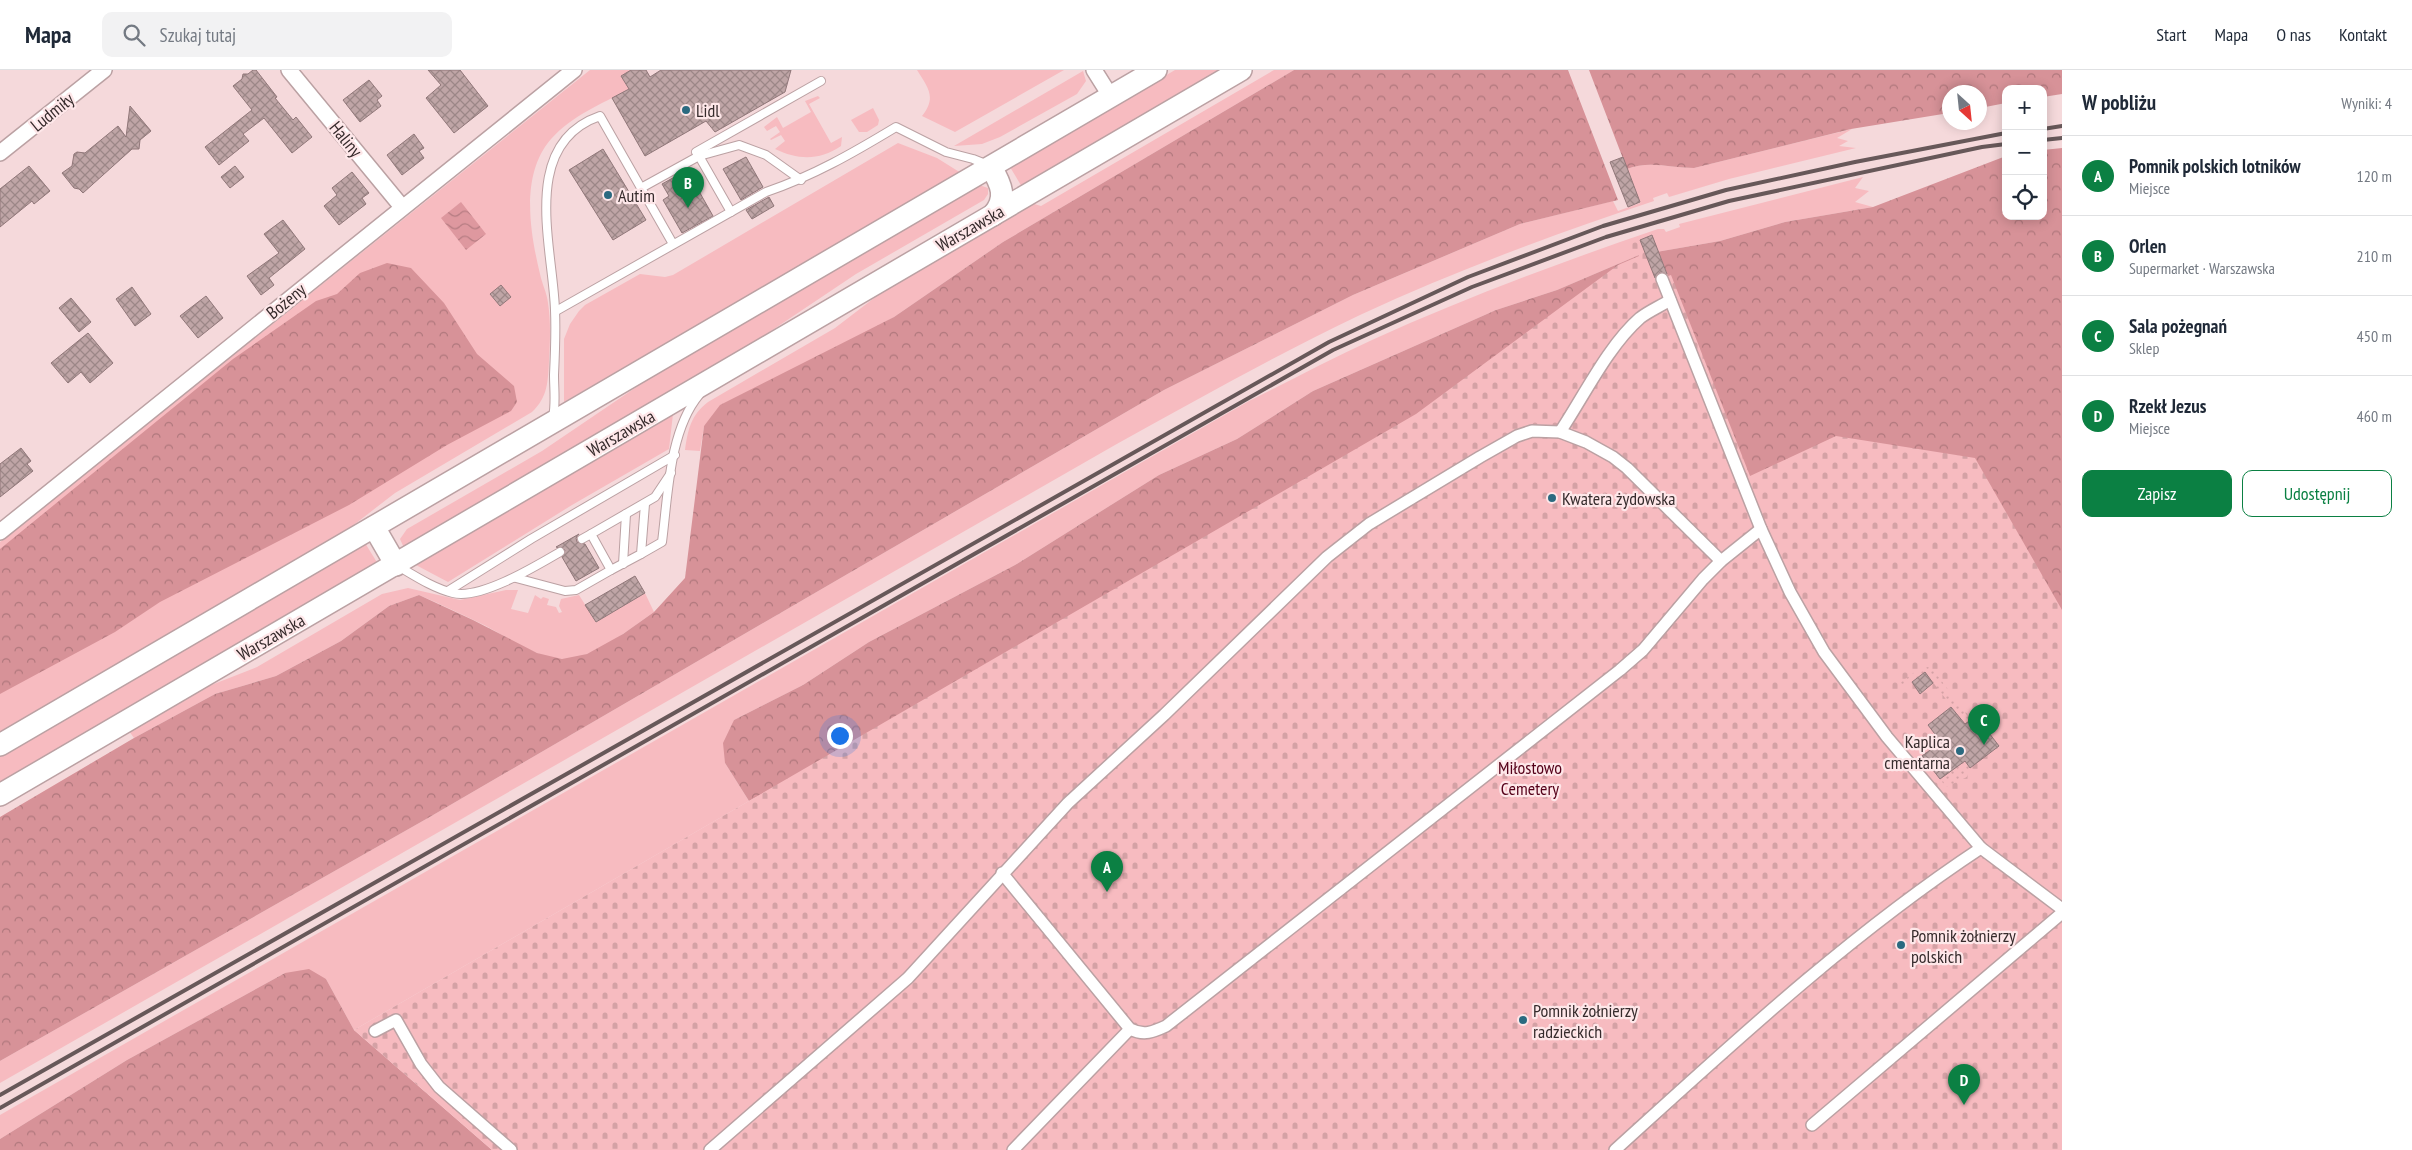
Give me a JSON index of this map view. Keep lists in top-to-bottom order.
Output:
{
  "streets": {
    "main road": ["Warszawska"],
    "street": ["Ludmiły", "Haliny", "Bożeny"]
  },
  "crossings": [
    ["Haliny", "Bożeny"]
  ],
  "parks": ["Miłostowo Cemetery"],
  "places": [
    "Lidl",
    "Autim",
    "Kwatera żydowska",
    "Kaplica cmentarna",
    "Pomnik żołnierzy polskich",
    "Pomnik żołnierzy radzieckich"
  ],
  "north": "bottom right",
  "page": {
    "header": "Mapa",
    "search": "Szukaj tutaj",
    "nav": [
      "Start",
      "Mapa",
      "O nas",
      "Kontakt"
    ],
    "heading": ["W pobliżu", "Wyniki: 4"],
    "map_buttons": ["+", "−"],
    "list": [
      {
        "mark": "A",
        "name": "Pomnik polskich lotników",
        "note": "Miejsce",
        "value": "120 m"
      },
      {
        "mark": "B",
        "name": "Orlen",
        "note": "Supermarket · Warszawska",
        "value": "210 m"
      },
      {
        "mark": "C",
        "name": "Sala pożegnań",
        "note": "Sklep",
        "value": "450 m"
      },
      {
        "mark": "D",
        "name": "Rzekł Jezus",
        "note": "Miejsce",
        "value": "460 m"
      }
    ],
    "pins": [
      "B",
      "C",
      "A",
      "D"
    ],
    "buttons": ["Zapisz", "Udostępnij"]
  }
}
